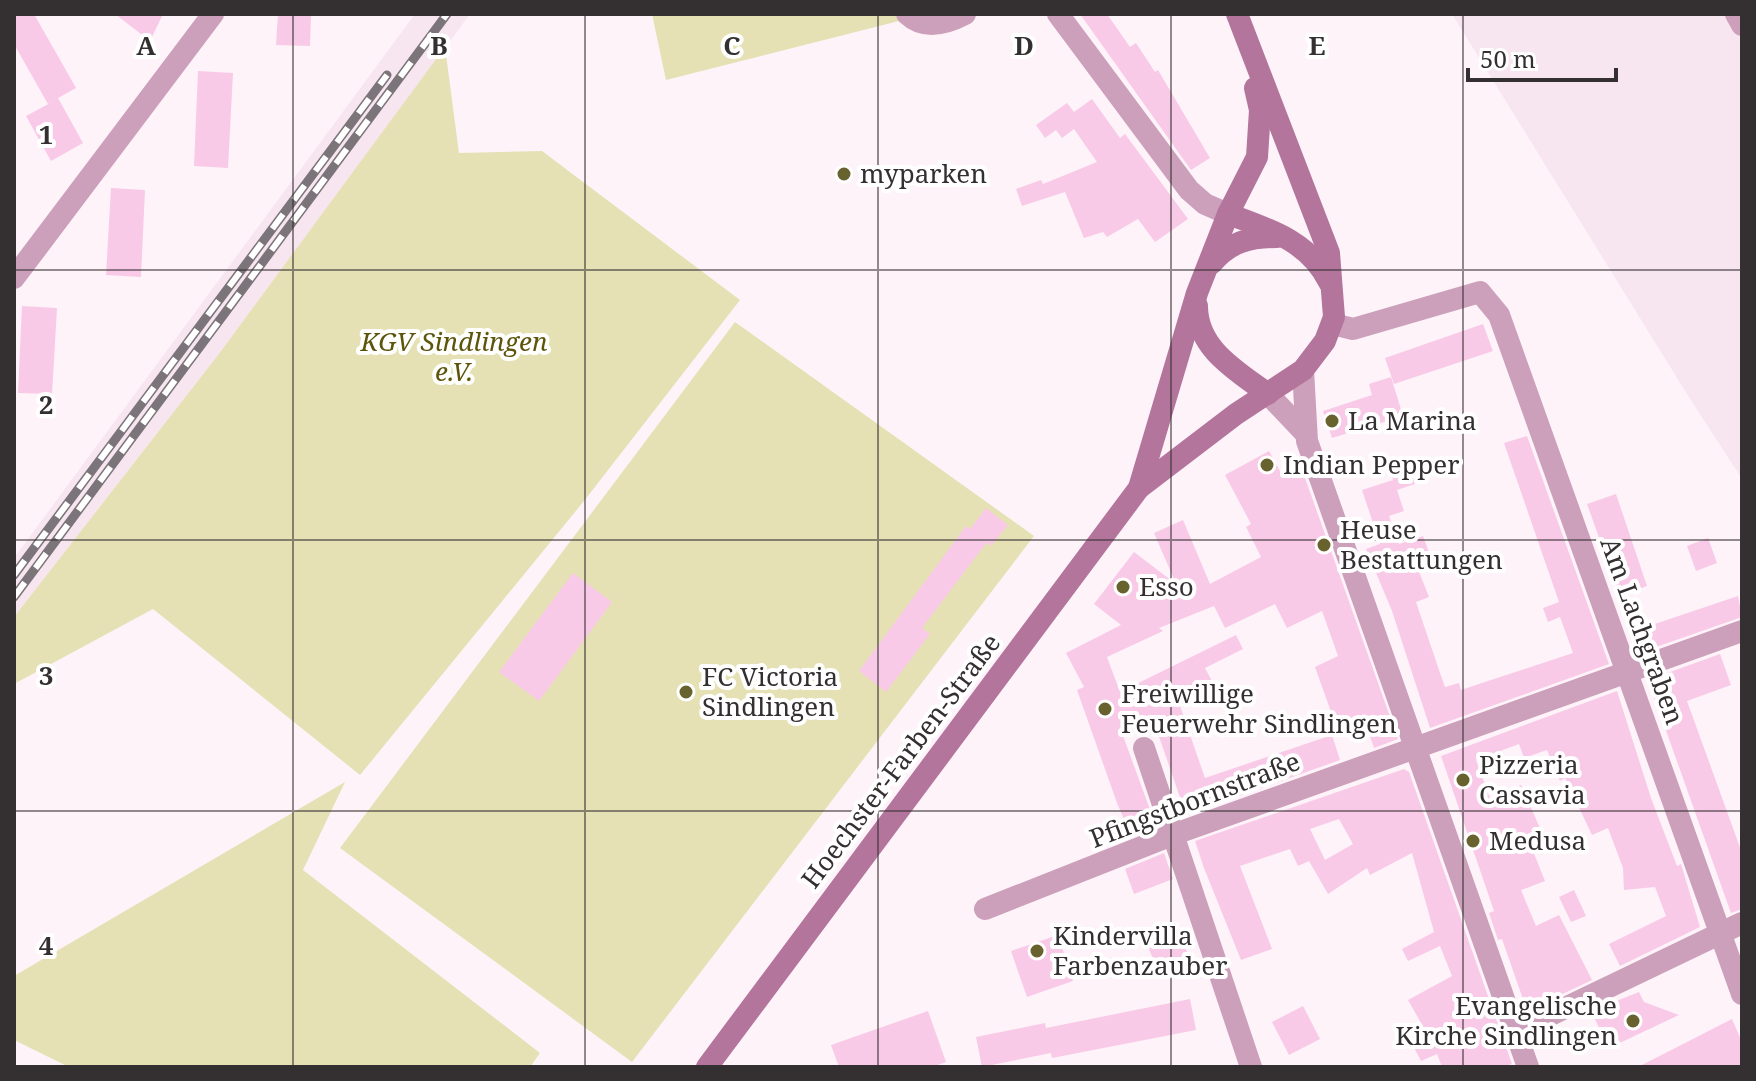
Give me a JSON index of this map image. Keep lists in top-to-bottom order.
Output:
{
  "streets": {
    "main road": ["Hoechster-Farben-Straße"],
    "street": ["Am Lachgraben", "Pfingstbornstraße"]
  },
  "crossings": [
    ["Am Lachgraben", "Hoechster-Farben-Straße"],
    ["Am Lachgraben", "Pfingstbornstraße"]
  ],
  "parks": ["KGV Sindlingen e.V."],
  "places": [
    "myparken",
    "La Marina",
    "Indian Pepper",
    "Heuse Bestattungen",
    "Esso",
    "FC Victoria Sindlingen",
    "Freiwillige Feuerwehr Sindlingen",
    "Pizzeria Cassavia",
    "Medusa",
    "Kindervilla Farbenzauber",
    "Evangelische Kirche Sindlingen"
  ],
  "scale_bar": "50 m",
  "grid": {
    "columns": [
      "A",
      "B",
      "C",
      "D",
      "E"
    ],
    "rows": [
      "1",
      "2",
      "3",
      "4"
    ]
  }
}
